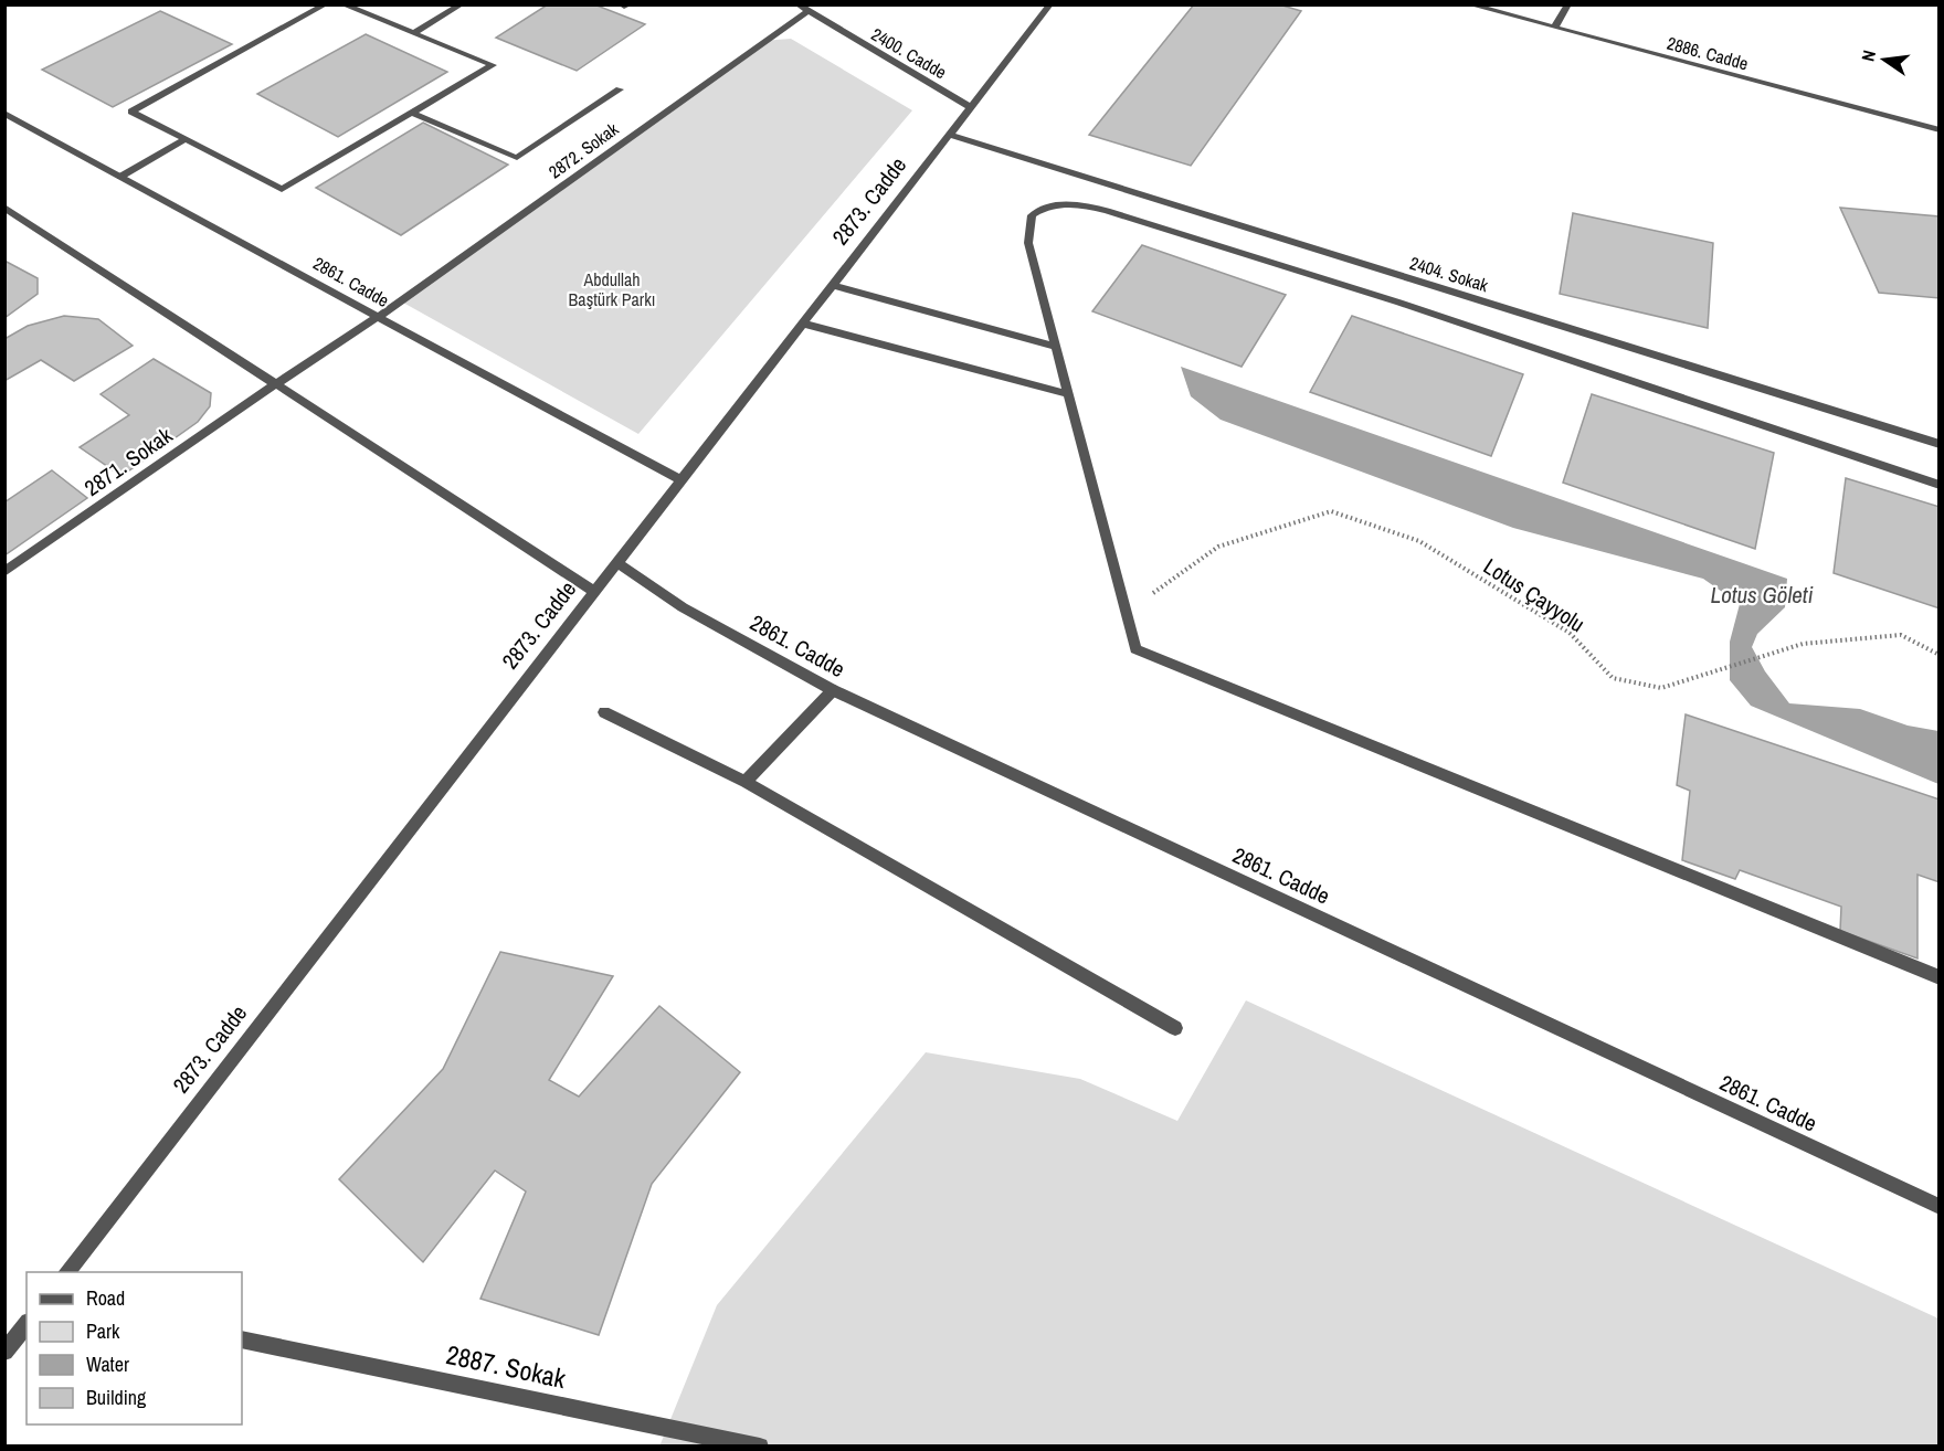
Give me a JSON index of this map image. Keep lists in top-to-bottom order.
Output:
{
  "streets": {
    "street": [
      "2400. Cadde",
      "2886. Cadde",
      "2872. Sokak",
      "2873. Cadde",
      "2404. Sokak",
      "2861. Cadde",
      "2871. Sokak",
      "2887. Sokak"
    ],
    "path": ["Lotus Çayyolu"]
  },
  "crossings": [
    ["2400. Cadde", "2872. Sokak"],
    ["2400. Cadde", "2873. Cadde"],
    ["2872. Sokak", "2861. Cadde"],
    ["2872. Sokak", "2871. Sokak"],
    ["2873. Cadde", "2404. Sokak"],
    ["2873. Cadde", "2861. Cadde"]
  ],
  "water": ["Lotus Göleti"],
  "parks": ["Abdullah Baştürk Parkı"],
  "legend": [
    "Road",
    "Park",
    "Water",
    "Building"
  ],
  "north": "left"
}
